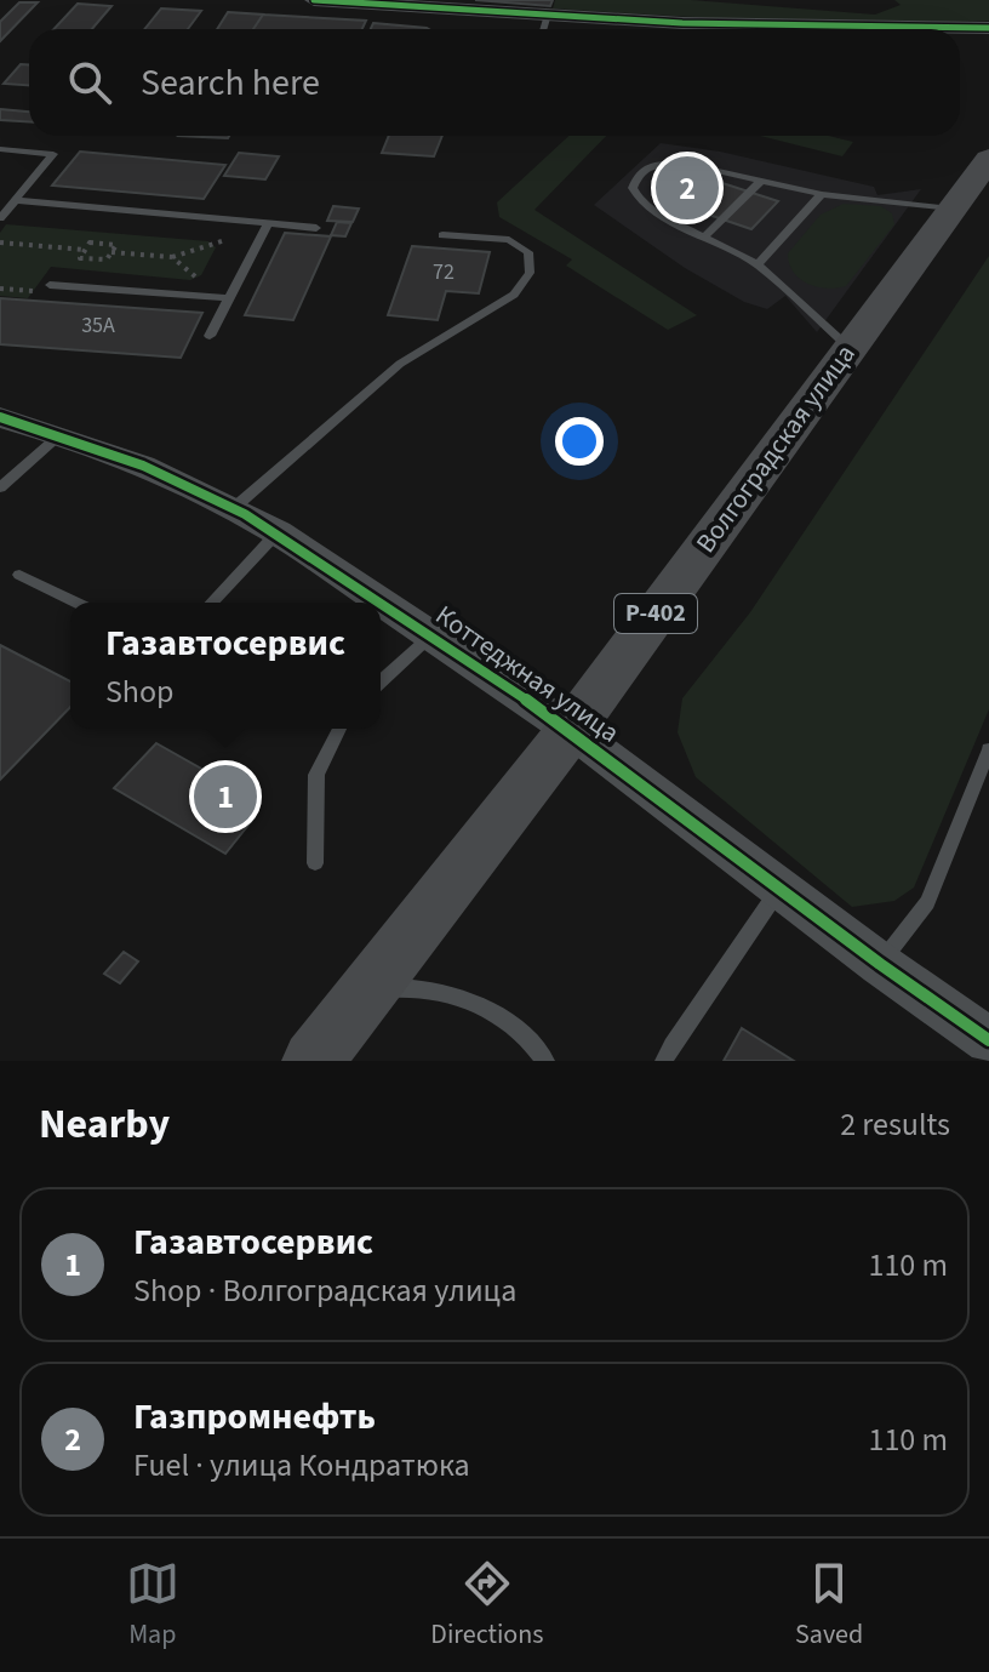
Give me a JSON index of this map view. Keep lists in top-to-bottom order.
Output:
{
  "streets": {
    "main road": ["Волгоградская улица", "Р-402"],
    "street": ["Коттеджная улица"]
  },
  "crossings": [
    ["Волгоградская улица", "Коттеджная улица"]
  ],
  "house_numbers": ["72", "35А"],
  "page": {
    "search": "Search here",
    "pins": ["2", "1"],
    "popup": ["Газавтосервис", "Shop"],
    "heading": ["Nearby", "2 results"],
    "list": [
      {
        "mark": "1",
        "name": "Газавтосервис",
        "note": "Shop · Волгоградская улица",
        "value": "110 m"
      },
      {
        "mark": "2",
        "name": "Газпромнефть",
        "note": "Fuel · улица Кондратюка",
        "value": "110 m"
      }
    ],
    "nav": ["Map", "Directions", "Saved"]
  }
}
